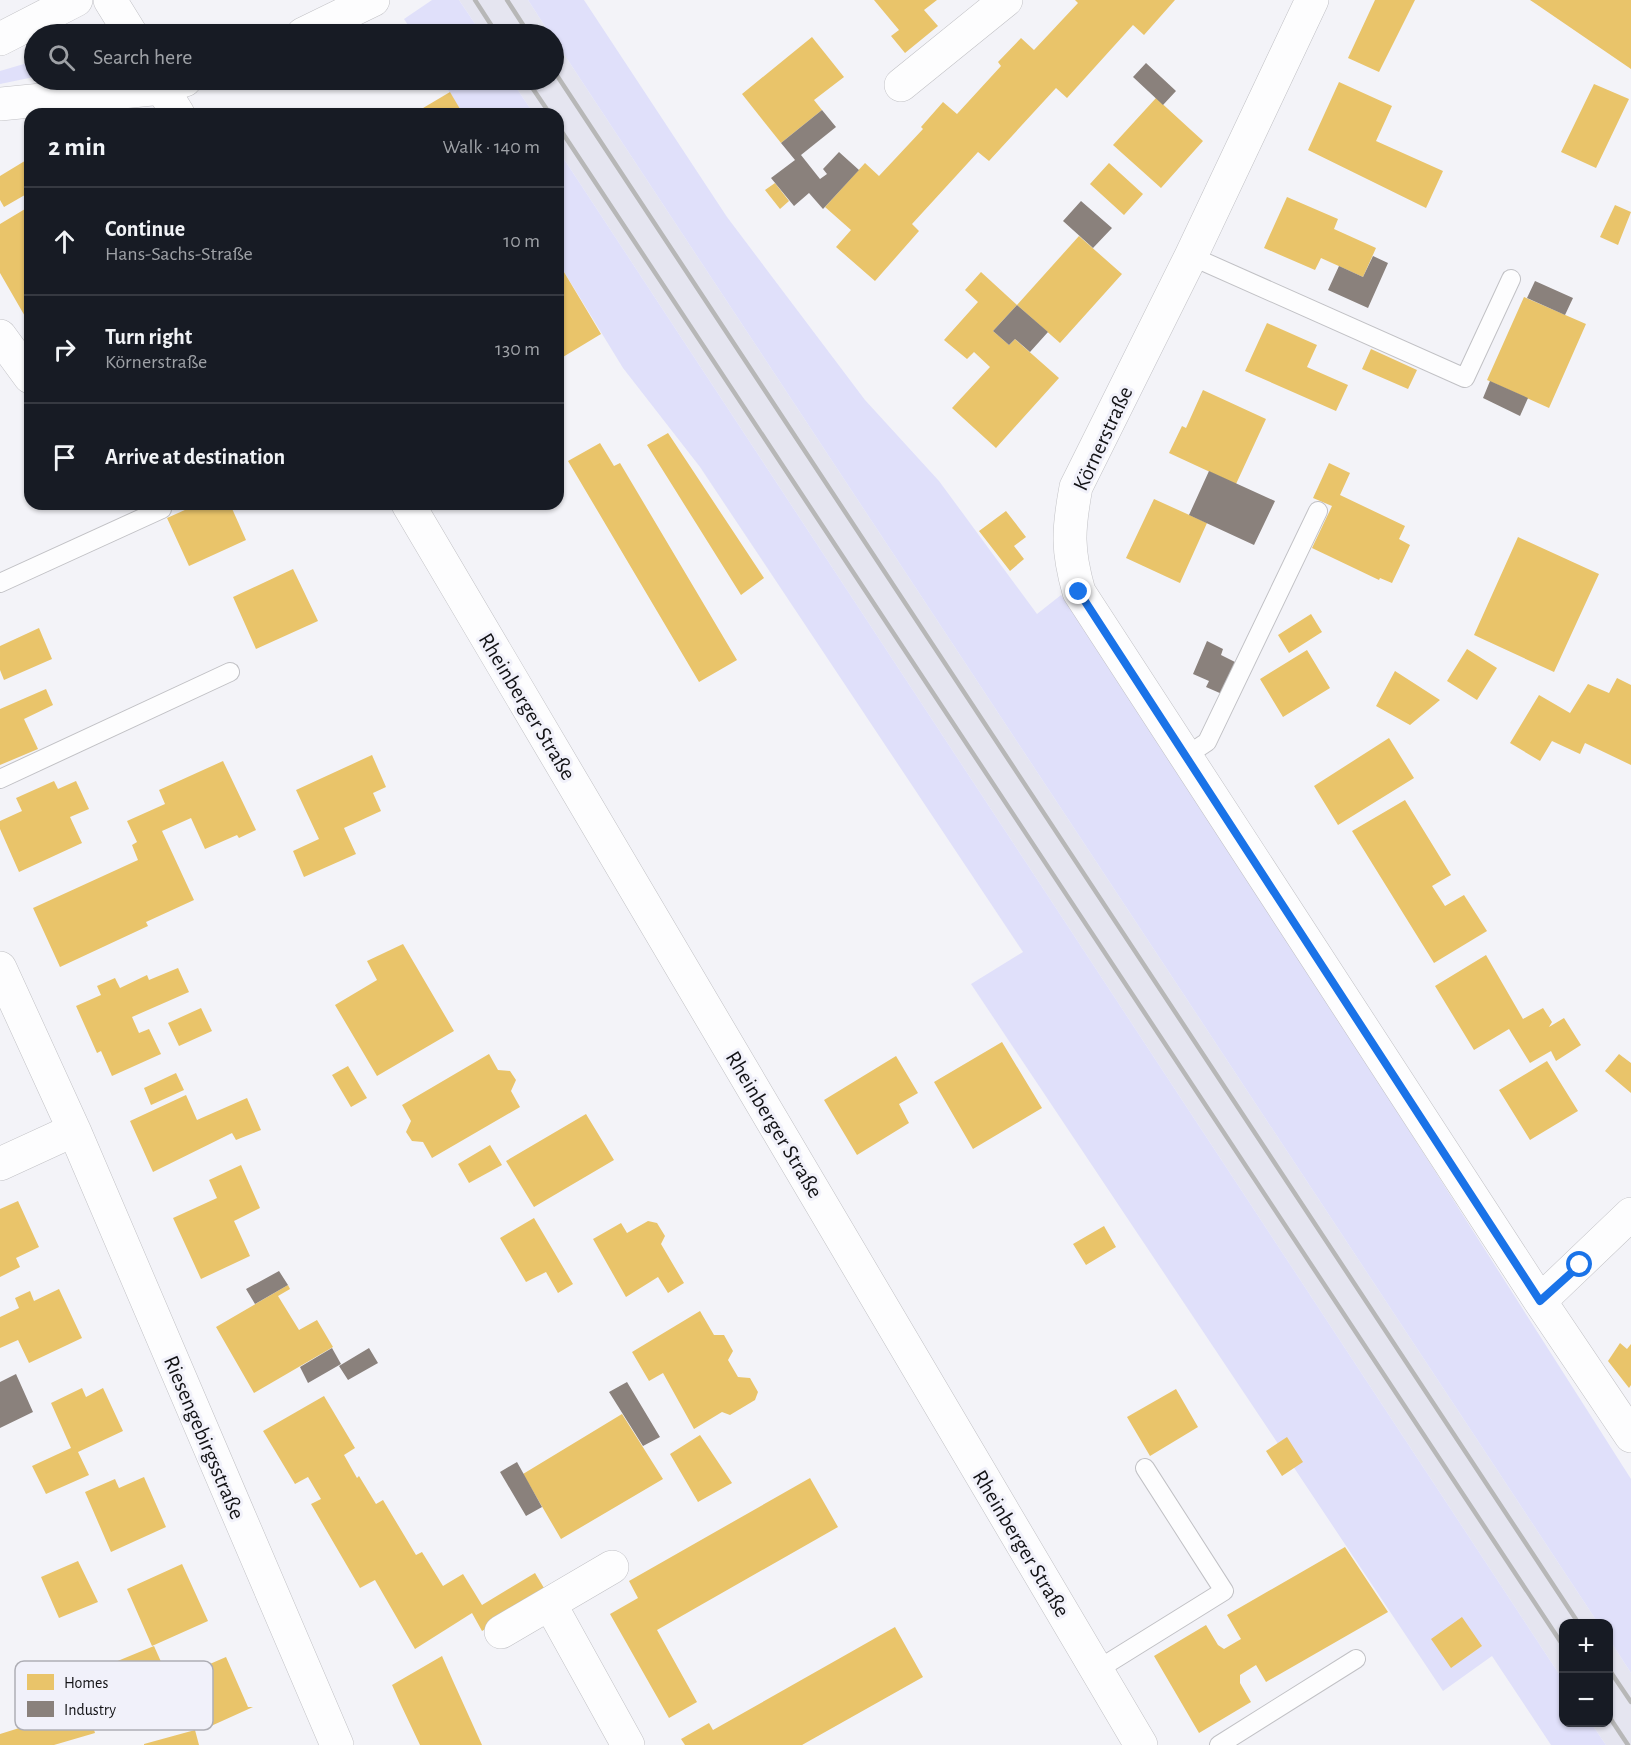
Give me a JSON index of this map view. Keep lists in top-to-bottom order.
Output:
{
  "streets": {
    "street": ["Körnerstraße", "Rheinberger Straße", "Riesengebirgsstraße"]
  },
  "legend": ["Homes", "Industry"],
  "page": {
    "search": "Search here",
    "heading": ["2 min", "Walk · 140 m"],
    "list": [
      ["Continue", "Hans-Sachs-Straße", "10 m"],
      ["Turn right", "Körnerstraße", "130 m"],
      "Arrive at destination"
    ],
    "map_buttons": ["+", "−"]
  }
}
